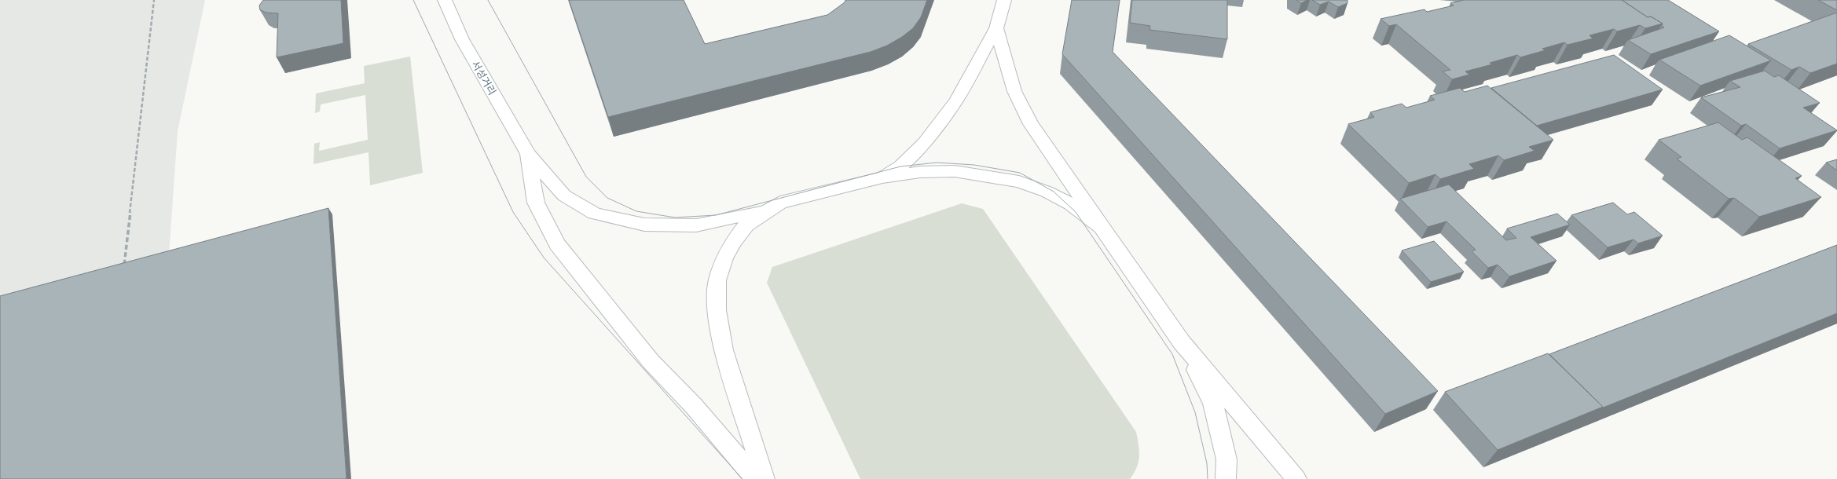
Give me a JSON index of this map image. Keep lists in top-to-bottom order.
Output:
{
  "streets": {
    "main road": ["서성거리"]
  }
}
